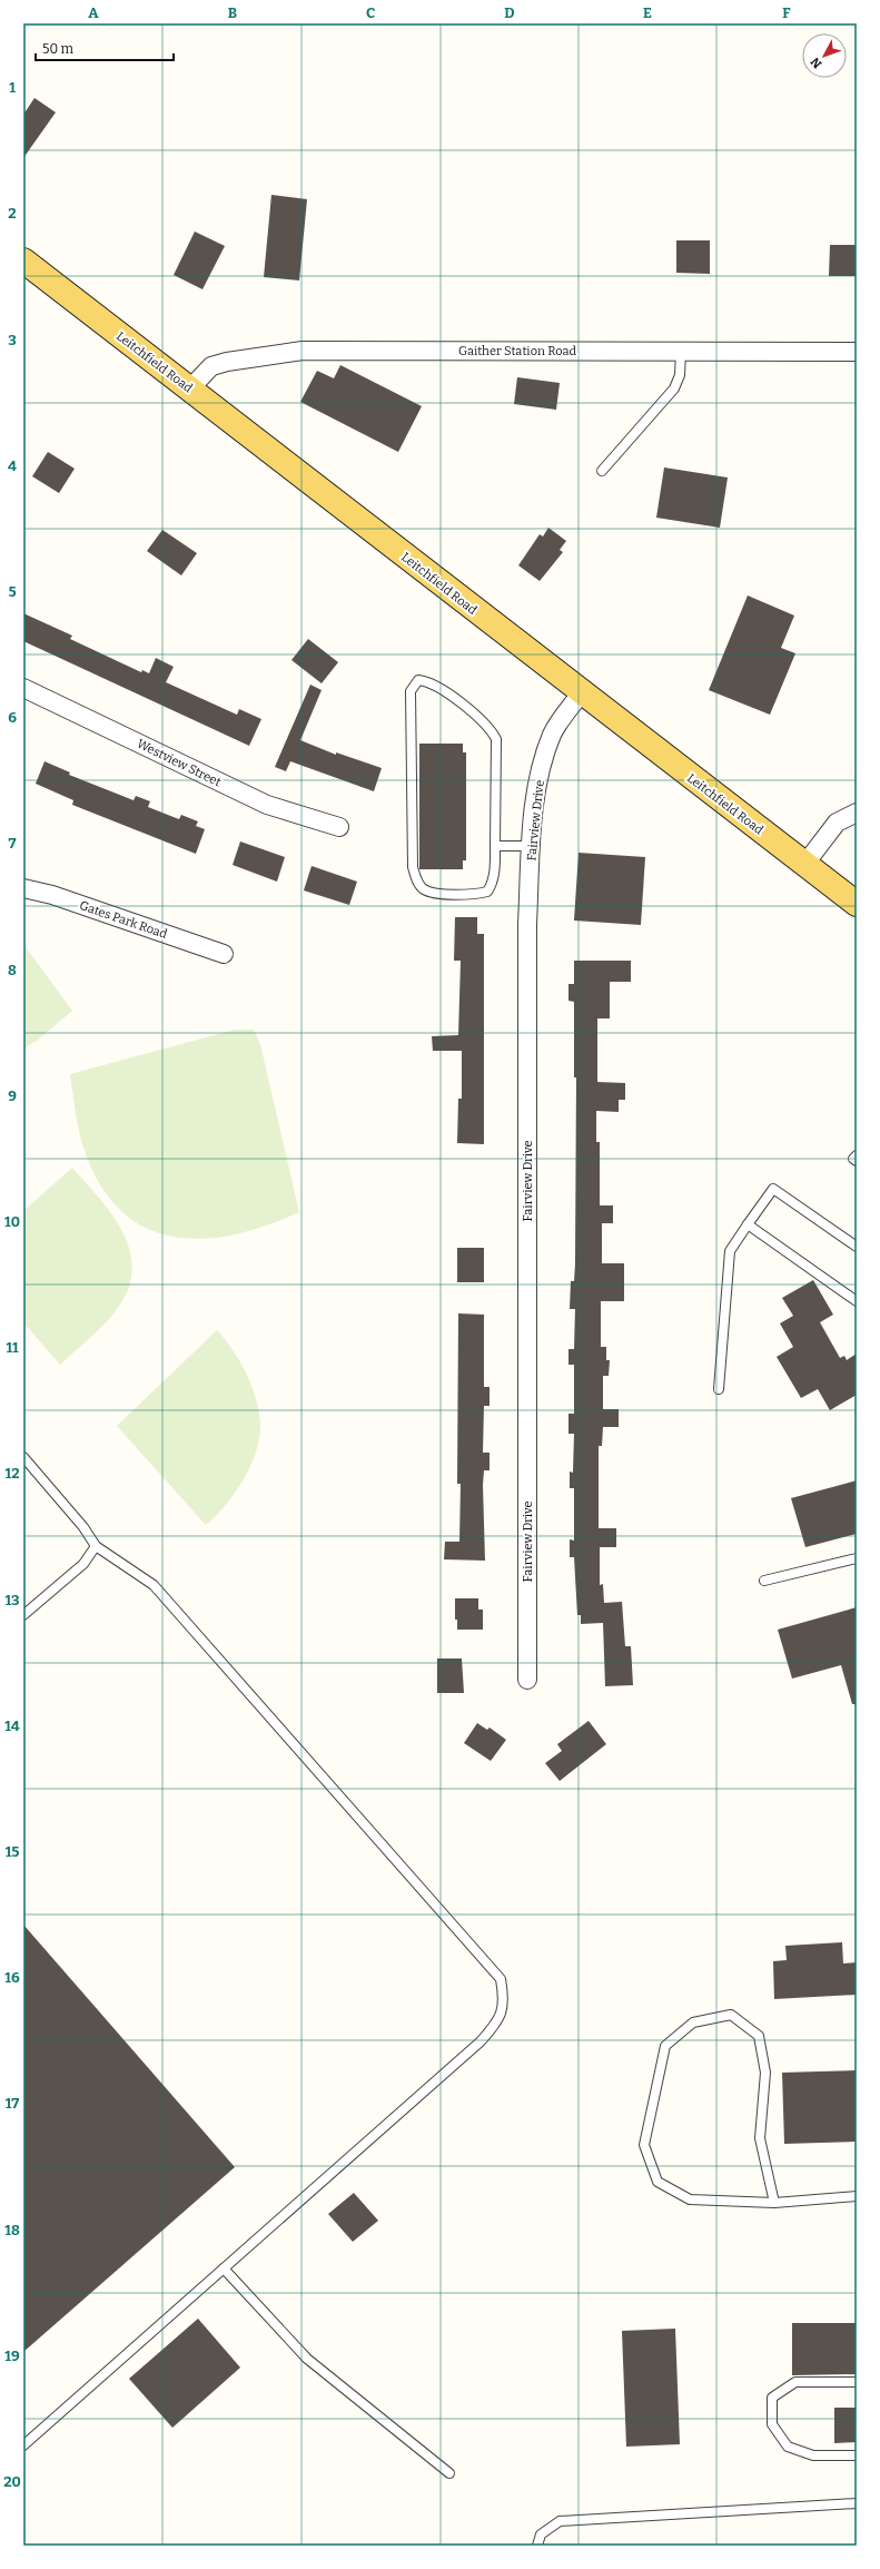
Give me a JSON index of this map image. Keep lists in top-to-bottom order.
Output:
{
  "streets": {
    "main road": ["Leitchfield Road"],
    "street": [
      "Gaither Station Road",
      "Westview Street",
      "Fairview Drive",
      "Gates Park Road"
    ]
  },
  "crossings": [
    ["Gaither Station Road", "Leitchfield Road"],
    ["Leitchfield Road", "Fairview Drive"]
  ],
  "scale_bar": "50 m",
  "north": "bottom left",
  "grid": {
    "columns": [
      "A",
      "B",
      "C",
      "D",
      "E",
      "F"
    ],
    "rows": [
      "1",
      "2",
      "3",
      "4",
      "5",
      "6",
      "7",
      "8",
      "9",
      "10",
      "11",
      "12",
      "13",
      "14",
      "15",
      "16",
      "17",
      "18",
      "19",
      "20"
    ]
  }
}
